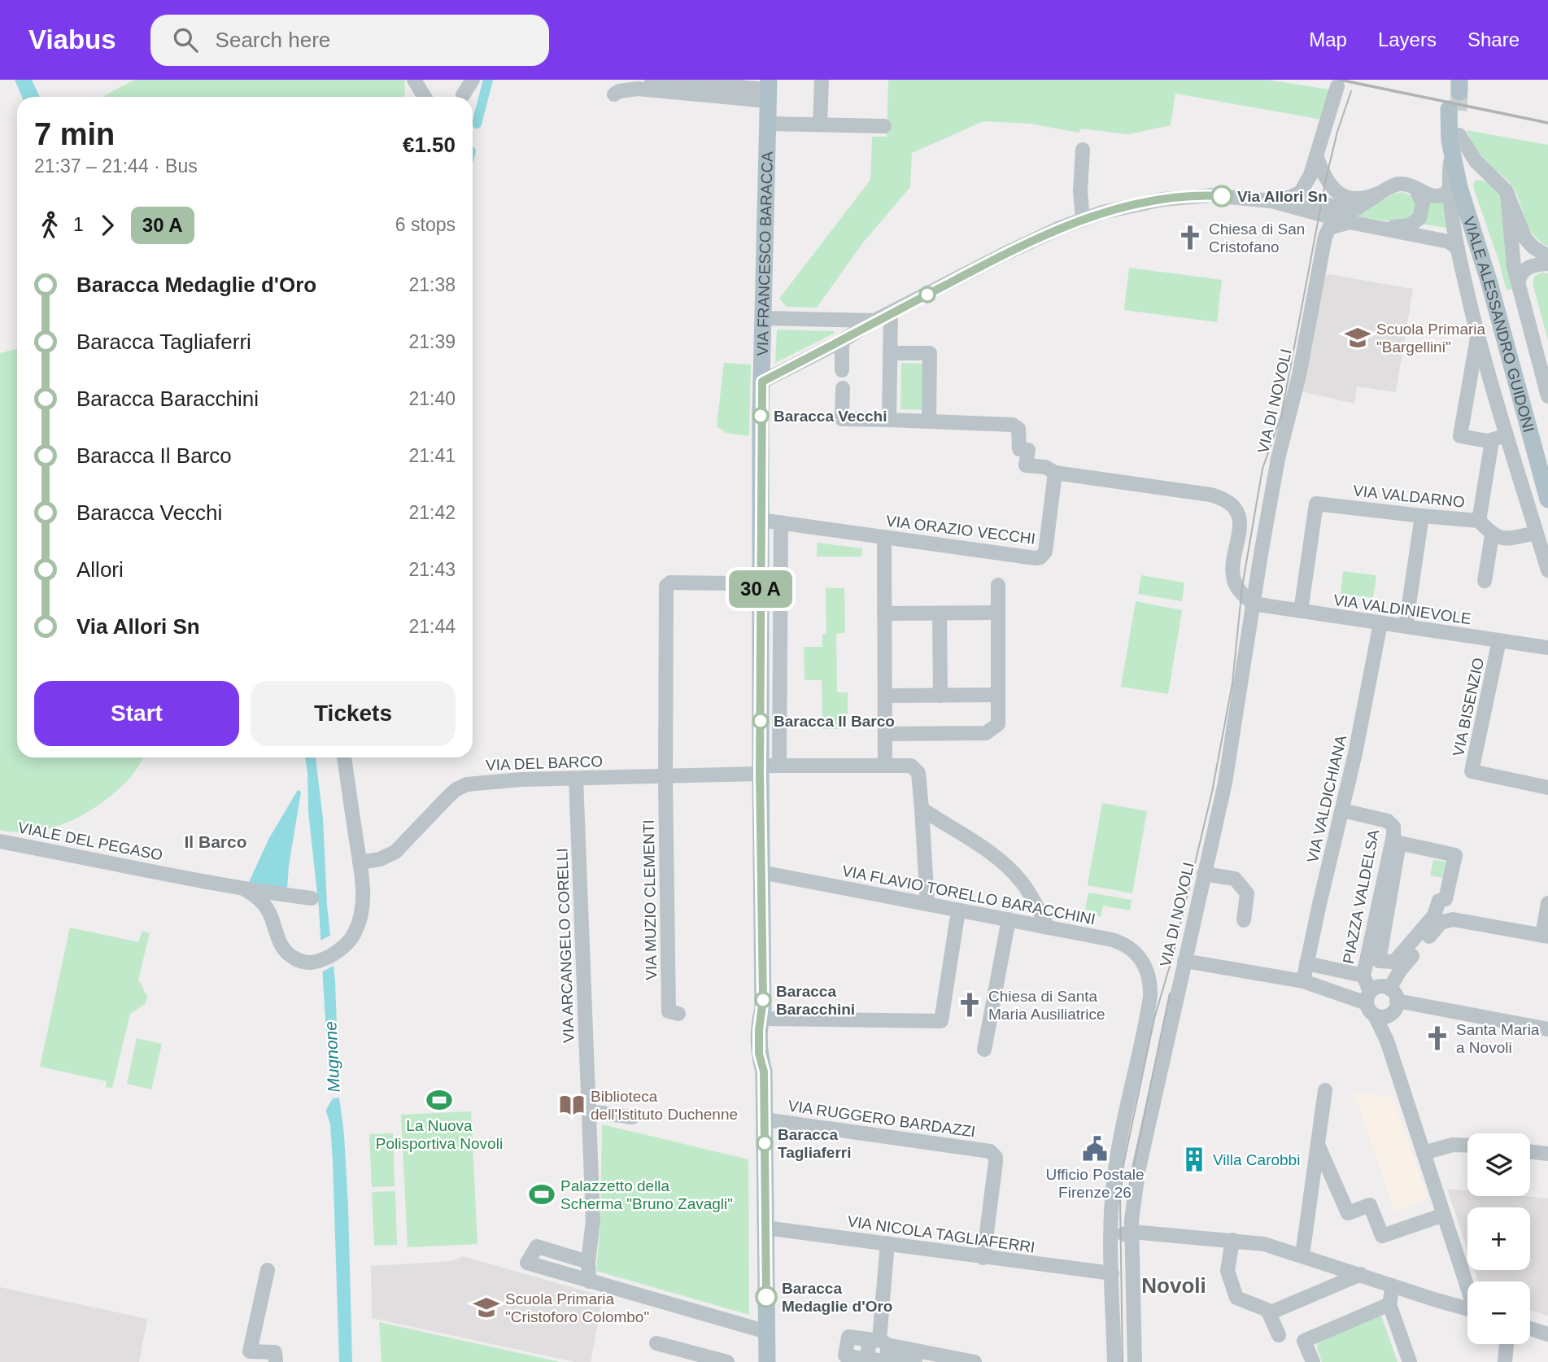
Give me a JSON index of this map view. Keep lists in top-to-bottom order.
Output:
{
  "streets": {
    "main road": ["VIA FRANCESCO BARACCA", "VIALE ALESSANDRO GUIDONI"],
    "street": [
      "VIA DI NOVOLI",
      "VIA VALDARNO",
      "VIA ORAZIO VECCHI",
      "VIA VALDINIEVOLE",
      "VIA BISENZIO",
      "VIA DEL BARCO",
      "VIA VALDICHIANA",
      "VIALE DEL PEGASO",
      "VIA FLAVIO TORELLO BARACCHINI",
      "PIAZZA VALDELSA",
      "VIA MUZIO CLEMENTI",
      "VIA ARCANGELO CORELLI",
      "VIA RUGGERO BARDAZZI",
      "VIA NICOLA TAGLIAFERRI"
    ]
  },
  "crossings": [
    ["VIA FRANCESCO BARACCA", "VIA ORAZIO VECCHI"],
    ["VIA FRANCESCO BARACCA", "VIA DEL BARCO"],
    ["VIA FRANCESCO BARACCA", "VIA FLAVIO TORELLO BARACCHINI"],
    ["VIA FRANCESCO BARACCA", "VIA RUGGERO BARDAZZI"],
    ["VIA FRANCESCO BARACCA", "VIA NICOLA TAGLIAFERRI"],
    ["VIA DI NOVOLI", "VIA VALDINIEVOLE"],
    ["VIA DI NOVOLI", "VIA FLAVIO TORELLO BARACCHINI"],
    ["VIA DI NOVOLI", "VIA NICOLA TAGLIAFERRI"],
    ["VIA VALDARNO", "VIA VALDINIEVOLE"],
    ["VIA VALDINIEVOLE", "VIA BISENZIO"],
    ["VIA VALDINIEVOLE", "VIA VALDICHIANA"],
    ["VIA DEL BARCO", "VIA MUZIO CLEMENTI"],
    ["VIA DEL BARCO", "VIA ARCANGELO CORELLI"],
    ["VIA VALDICHIANA", "PIAZZA VALDELSA"],
    ["VIA RUGGERO BARDAZZI", "VIA NICOLA TAGLIAFERRI"]
  ],
  "districts": ["Il Barco", "Novoli"],
  "water": ["Mugnone"],
  "places": {
    "other": [
      "Via Allori Sn",
      "Baracca Vecchi",
      "Baracca Il Barco",
      "Baracca Baracchini",
      "Baracca Tagliaferri",
      "Baracca Medaglie d'Oro"
    ],
    "church": ["Chiesa di San Cristofano", "Chiesa di Santa Maria Ausiliatrice", "Santa Maria a Novoli"],
    "school or university": ["Scuola Primaria \"Bargellini\"", "Scuola Primaria \"Cristoforo Colombo\""],
    "sports": ["La Nuova Polisportiva Novoli", "Palazzetto della Scherma \"Bruno Zavagli\""],
    "library": ["Biblioteca dell'Istituto Duchenne"],
    "public building": ["Ufficio Postale Firenze 26"],
    "building": ["Villa Carobbi"]
  },
  "page": {
    "header": "Viabus",
    "search": "Search here",
    "nav": ["Map", "Layers", "Share"],
    "on_map": "30 A",
    "heading": ["7 min", "21:37 – 21:44 · Bus", "€1.50"],
    "legs": ["1", "30 A", "6 stops"],
    "list": [
      {
        "name": "Baracca Medaglie d'Oro",
        "value": "21:38"
      },
      {
        "name": "Baracca Tagliaferri",
        "value": "21:39"
      },
      {
        "name": "Baracca Baracchini",
        "value": "21:40"
      },
      {
        "name": "Baracca Il Barco",
        "value": "21:41"
      },
      {
        "name": "Baracca Vecchi",
        "value": "21:42"
      },
      {
        "name": "Allori",
        "value": "21:43"
      },
      {
        "name": "Via Allori Sn",
        "value": "21:44"
      }
    ],
    "buttons": ["Start", "Tickets"],
    "map_buttons": ["+", "−"]
  }
}
